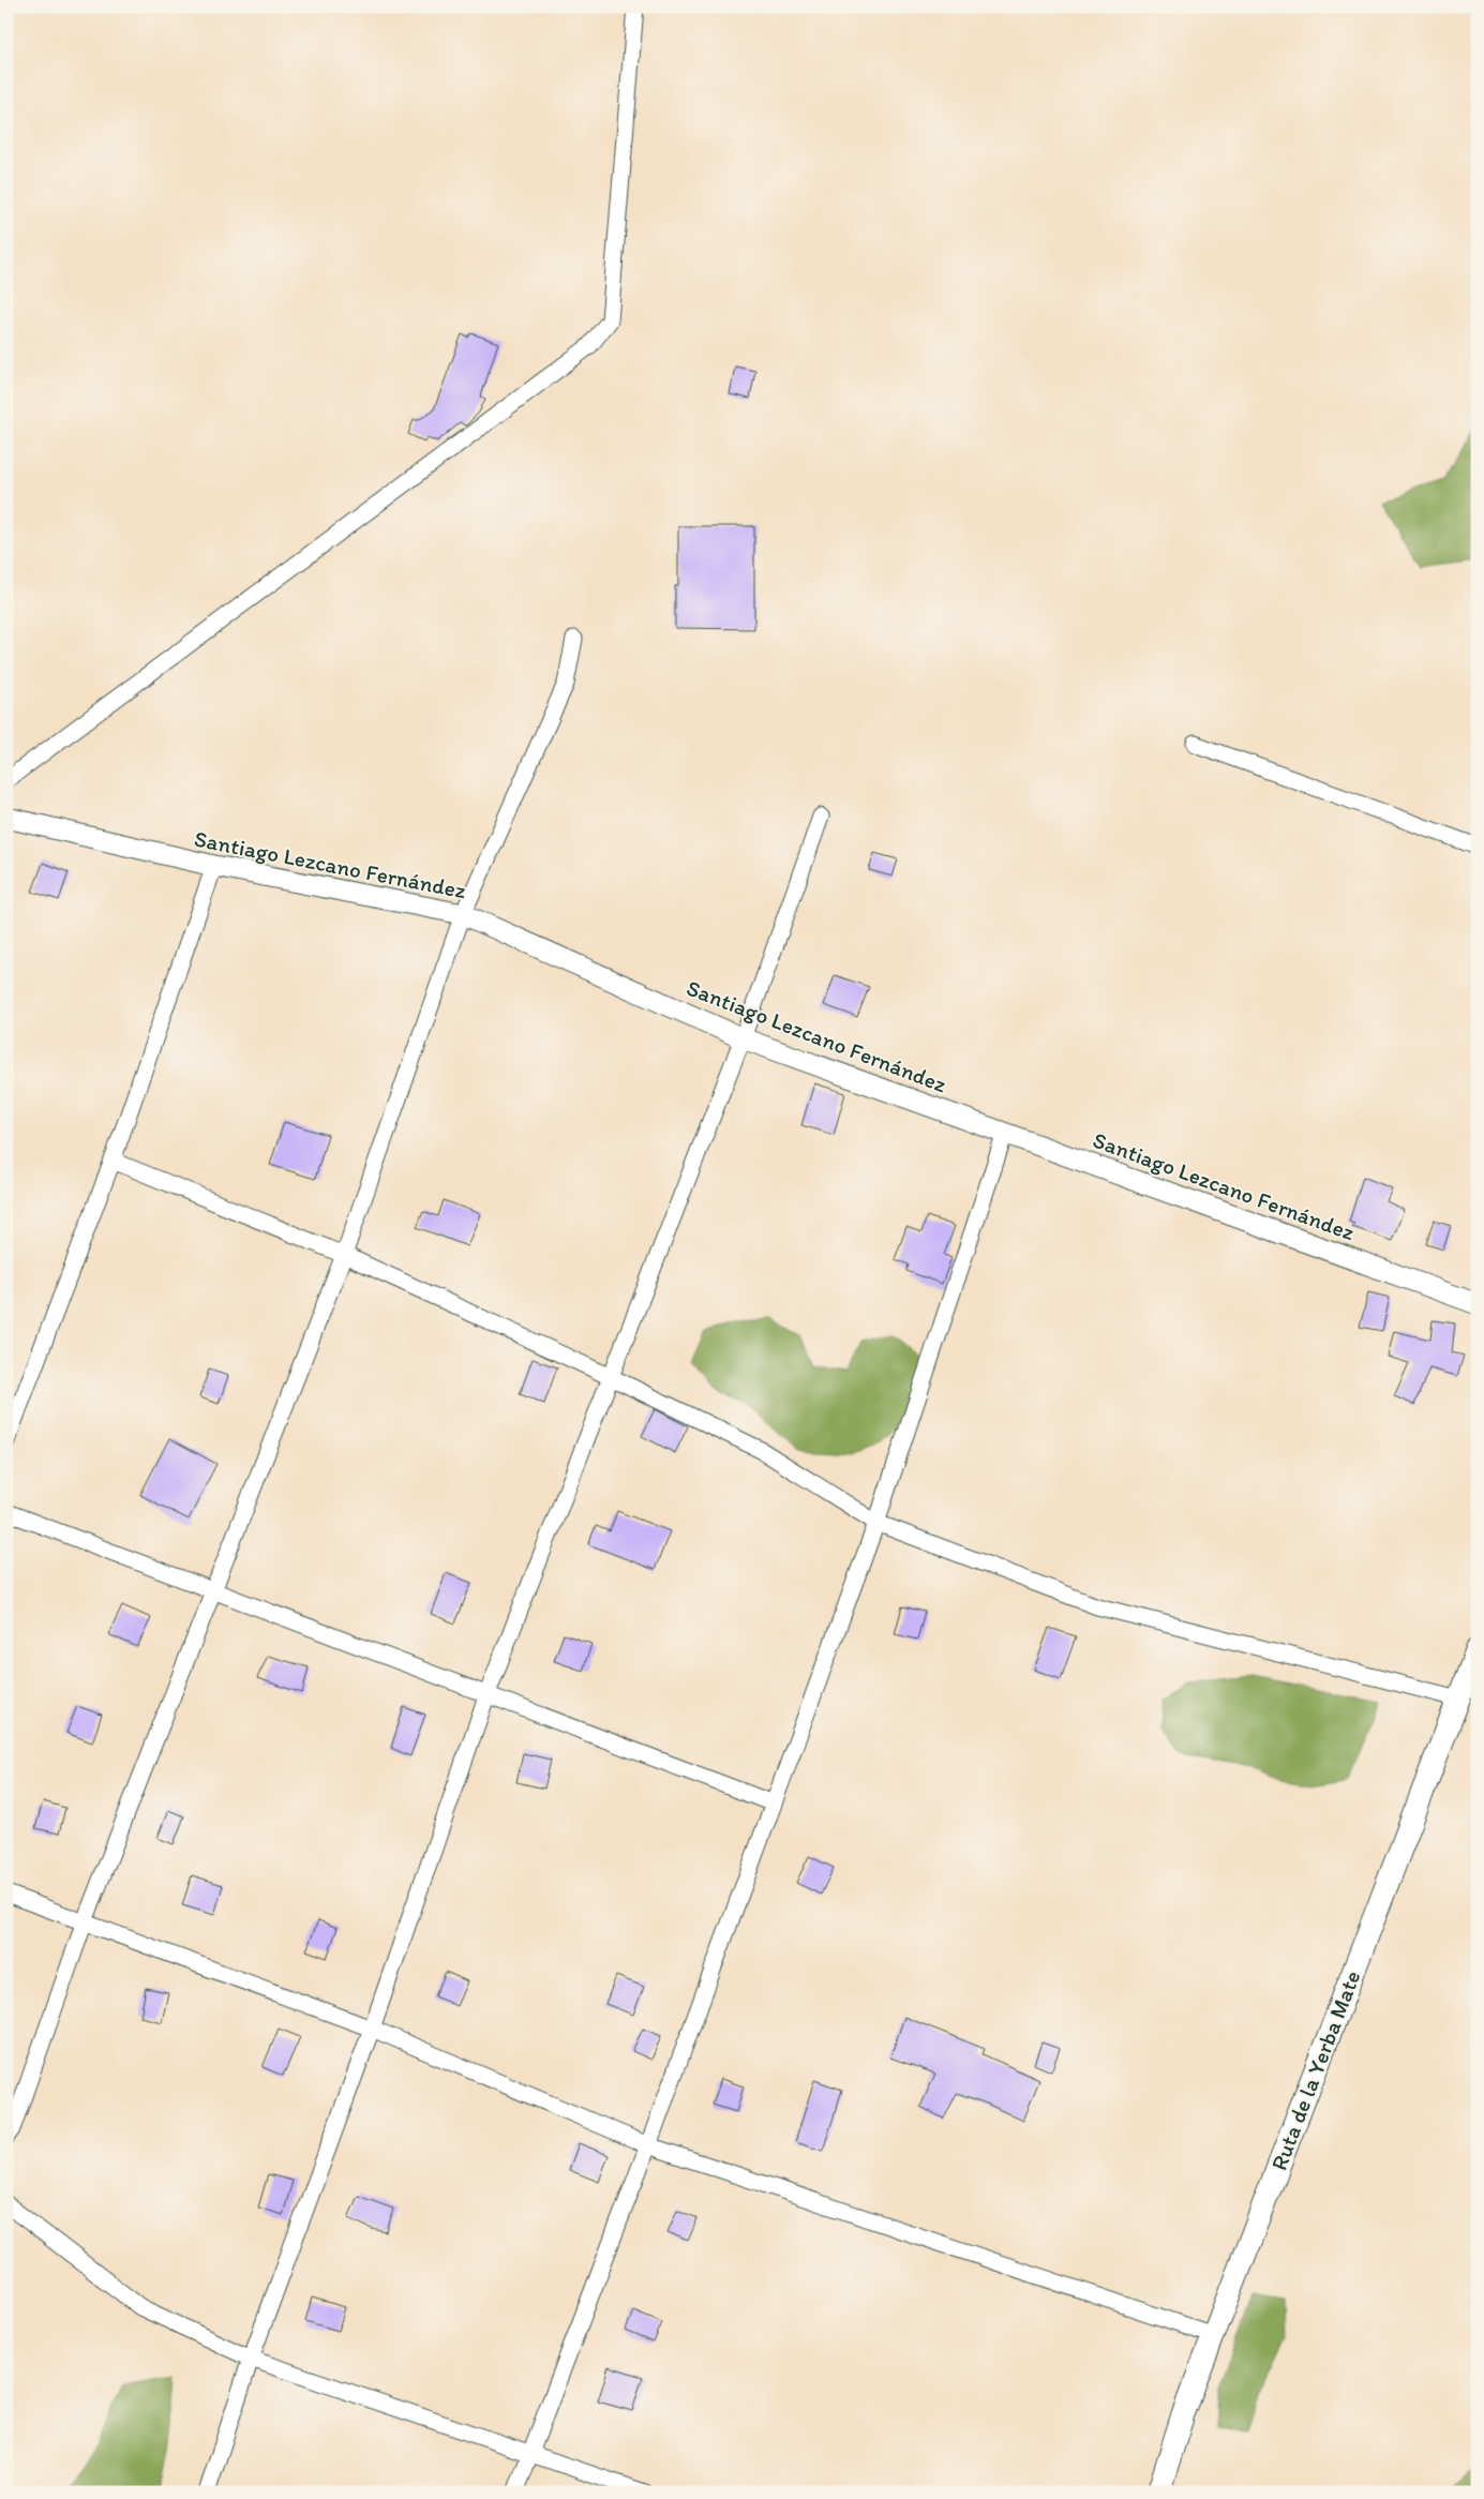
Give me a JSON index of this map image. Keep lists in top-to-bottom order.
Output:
{
  "streets": {
    "main road": ["Ruta de la Yerba Mate"],
    "street": ["Santiago Lezcano Fernández"]
  }
}
